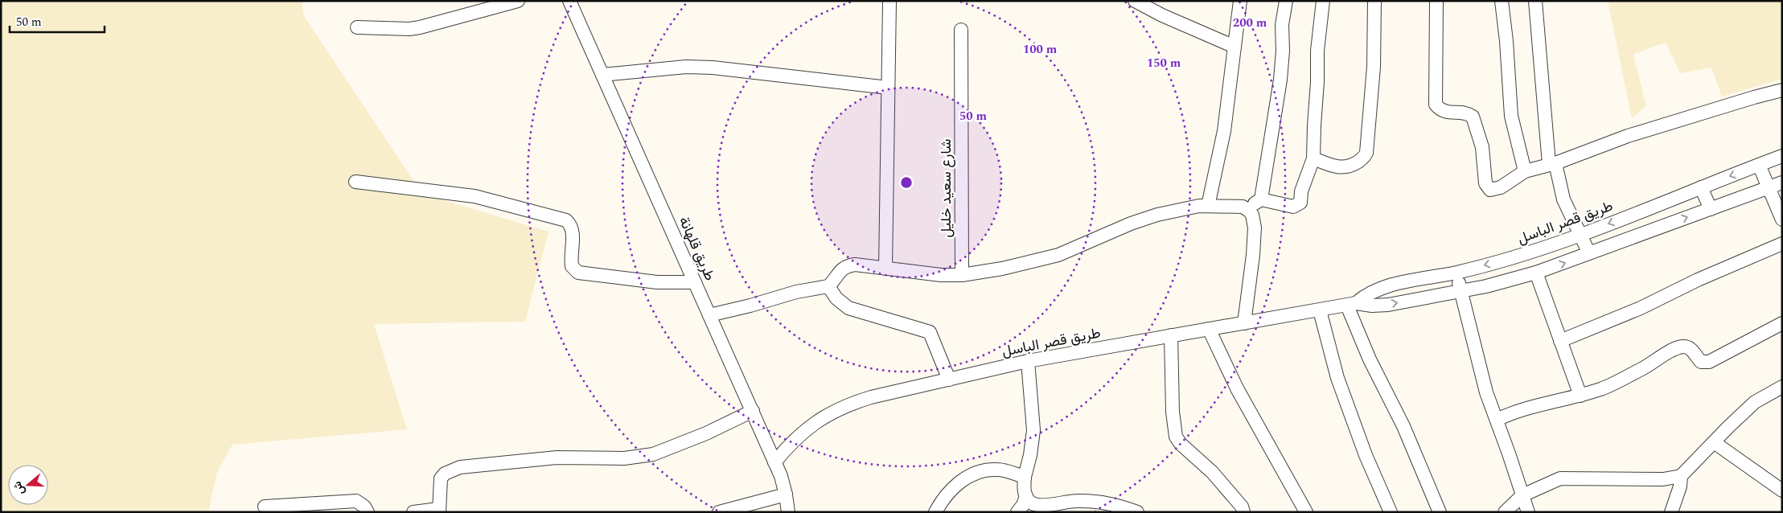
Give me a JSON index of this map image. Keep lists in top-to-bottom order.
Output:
{
  "streets": {
    "street": ["شارع سعيد خليل", "طريق قصر الباسل", "طريق قلهانة"]
  },
  "crossings": [
    ["طريق قصر الباسل", "طريق قلهانة"]
  ],
  "scale_bar": "50 m",
  "north": "left",
  "rings": [
    "200 m",
    "100 m",
    "150 m",
    "50 m"
  ]
}
